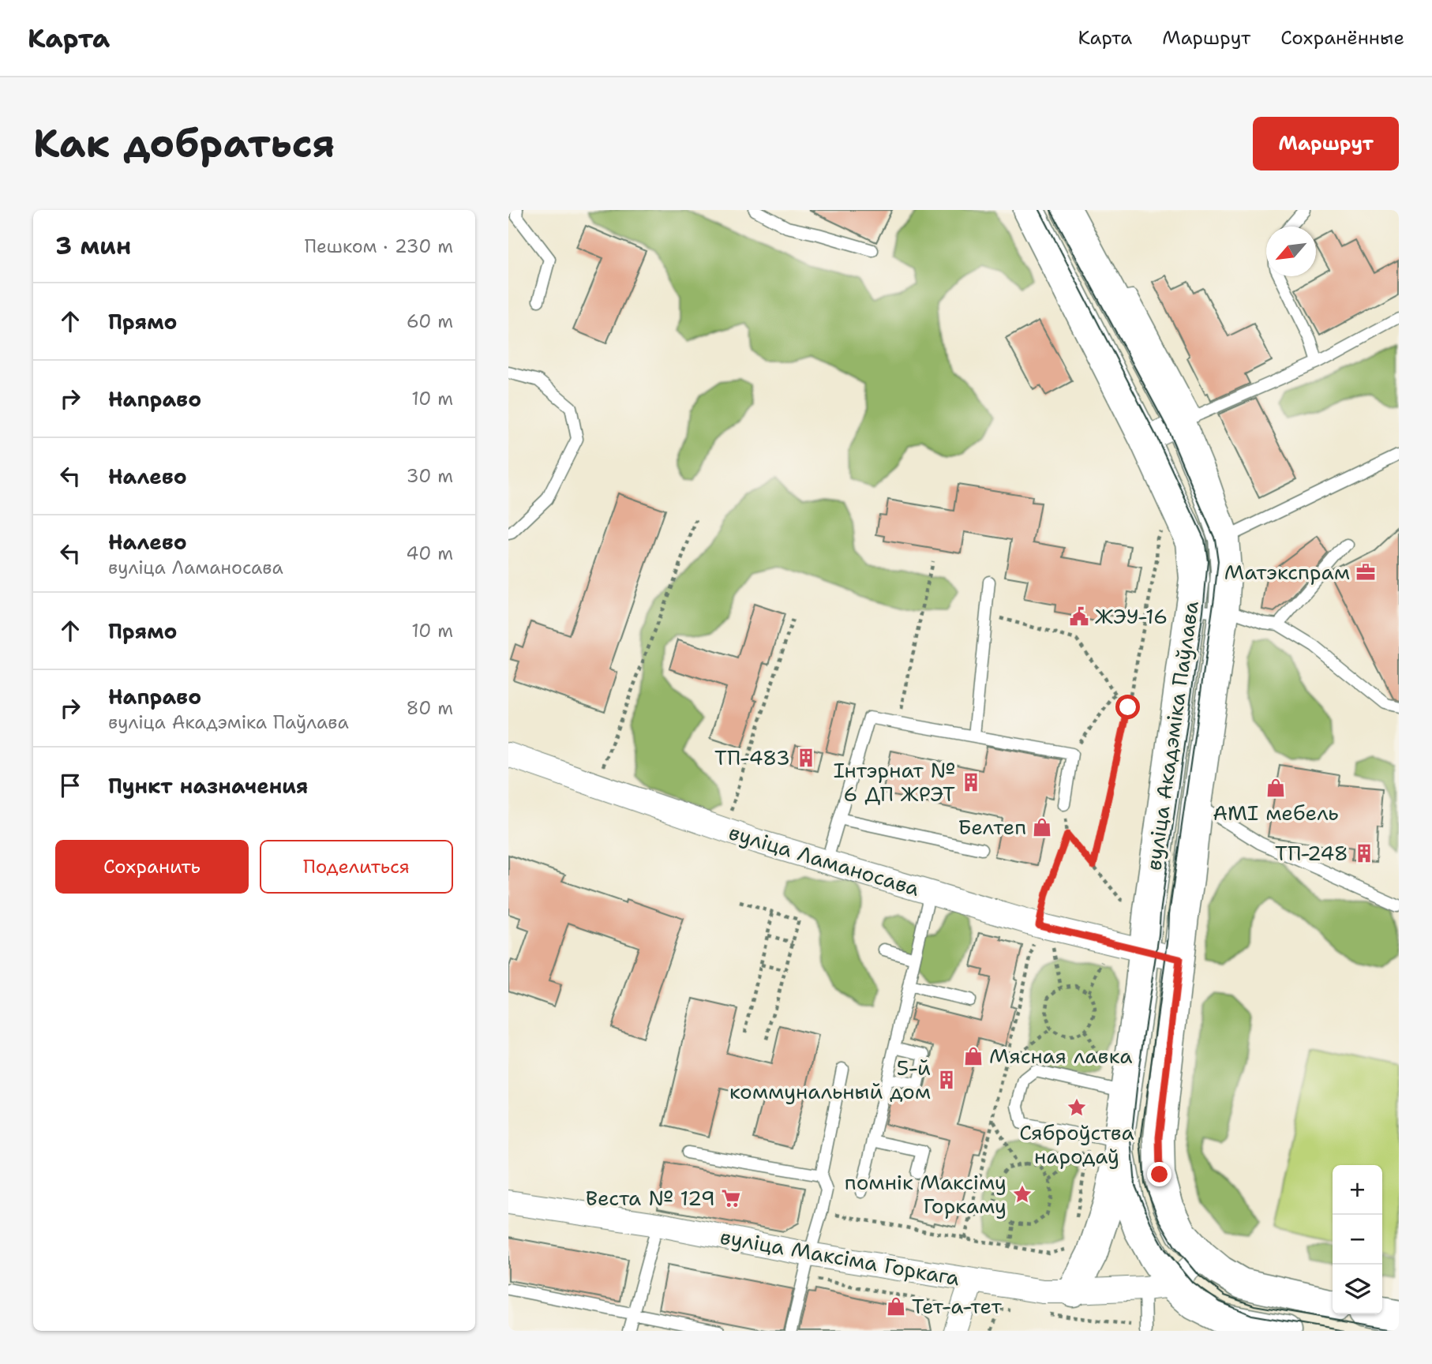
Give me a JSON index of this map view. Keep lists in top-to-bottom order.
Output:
{
  "streets": {
    "main road": ["вуліца Акадэміка Паўлава", "вуліца Максіма Горкага"],
    "street": ["вуліца Ламаносава"]
  },
  "crossings": [
    ["вуліца Акадэміка Паўлава", "вуліца Ламаносава"],
    ["вуліца Акадэміка Паўлава", "вуліца Максіма Горкага"]
  ],
  "places": {
    "office": ["Матэкспрам"],
    "public building": ["ЖЭУ-16"],
    "building": [
      "ТП-483",
      "Інтэрнат № 6 ДП ЖРЭТ",
      "ТП-248",
      "5-й коммунальный дом"
    ],
    "shop": [
      "AMI мебель",
      "Белтеп",
      "Мясная лавка",
      "Тет-а-тет"
    ],
    "place": ["Сяброўства народаў", "помнік Максіму Горкаму"],
    "supermarket": ["Веста № 129"]
  },
  "north": "bottom left",
  "page": {
    "header": "Карта",
    "nav": ["Карта", "Маршрут", "Сохранённые"],
    "buttons": [
      "Маршрут",
      ["Сохранить", "Поделиться"]
    ],
    "title": "Как добраться",
    "heading": ["3 мин", "Пешком · 230 m"],
    "list": [
      ["Прямо", "60 m"],
      ["Направо", "10 m"],
      ["Налево", "30 m"],
      ["Налево", "вуліца Ламаносава", "40 m"],
      ["Прямо", "10 m"],
      ["Направо", "вуліца Акадэміка Паўлава", "80 m"],
      "Пункт назначения"
    ],
    "map_buttons": ["+", "−"]
  }
}
